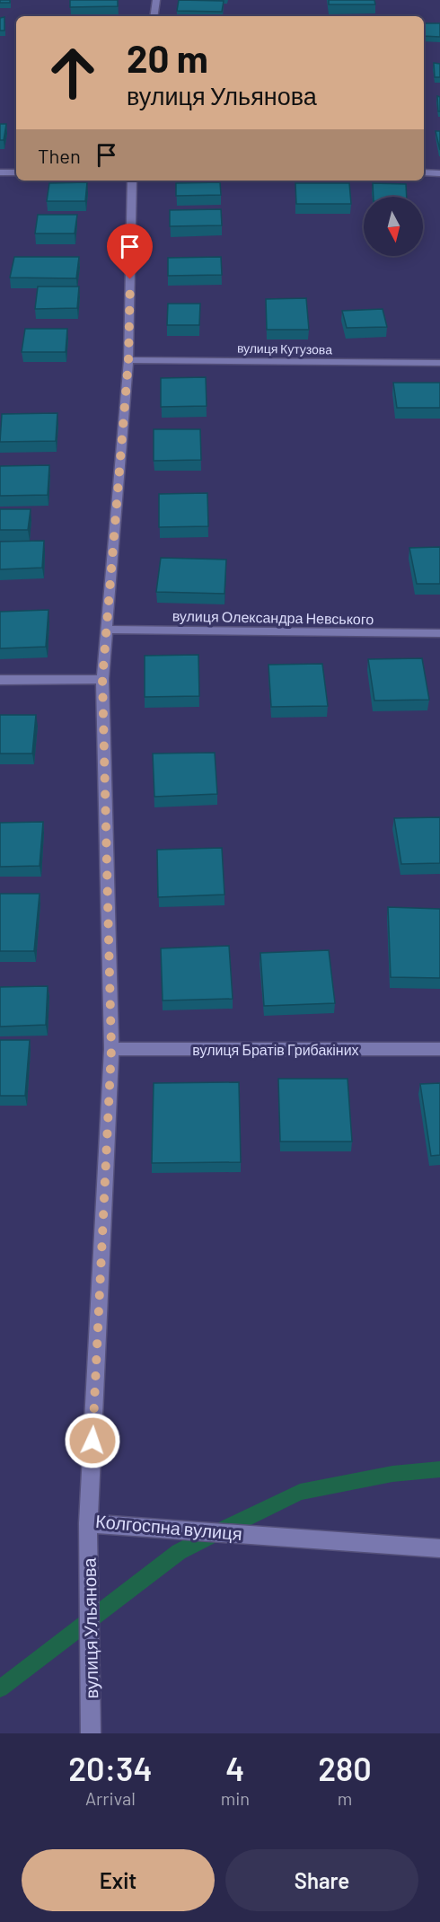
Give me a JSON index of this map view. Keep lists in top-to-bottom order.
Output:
{
  "streets": {
    "street": [
      "вулиця Кутузова",
      "вулиця Олександра Невського",
      "вулиця Братів Грибакіних",
      "Колгоспна вулиця",
      "вулиця Ульянова"
    ]
  },
  "crossings": [
    ["вулиця Братів Грибакіних", "Колгоспна вулиця"],
    ["Колгоспна вулиця", "вулиця Ульянова"]
  ],
  "north": "bottom",
  "page": {
    "turn": ["20 m", "вулиця Ульянова"],
    "then": "Then",
    "eta": [
      "20:34",
      "Arrival",
      "4",
      "min",
      "280",
      "m"
    ],
    "buttons": ["Exit", "Share"]
  }
}
